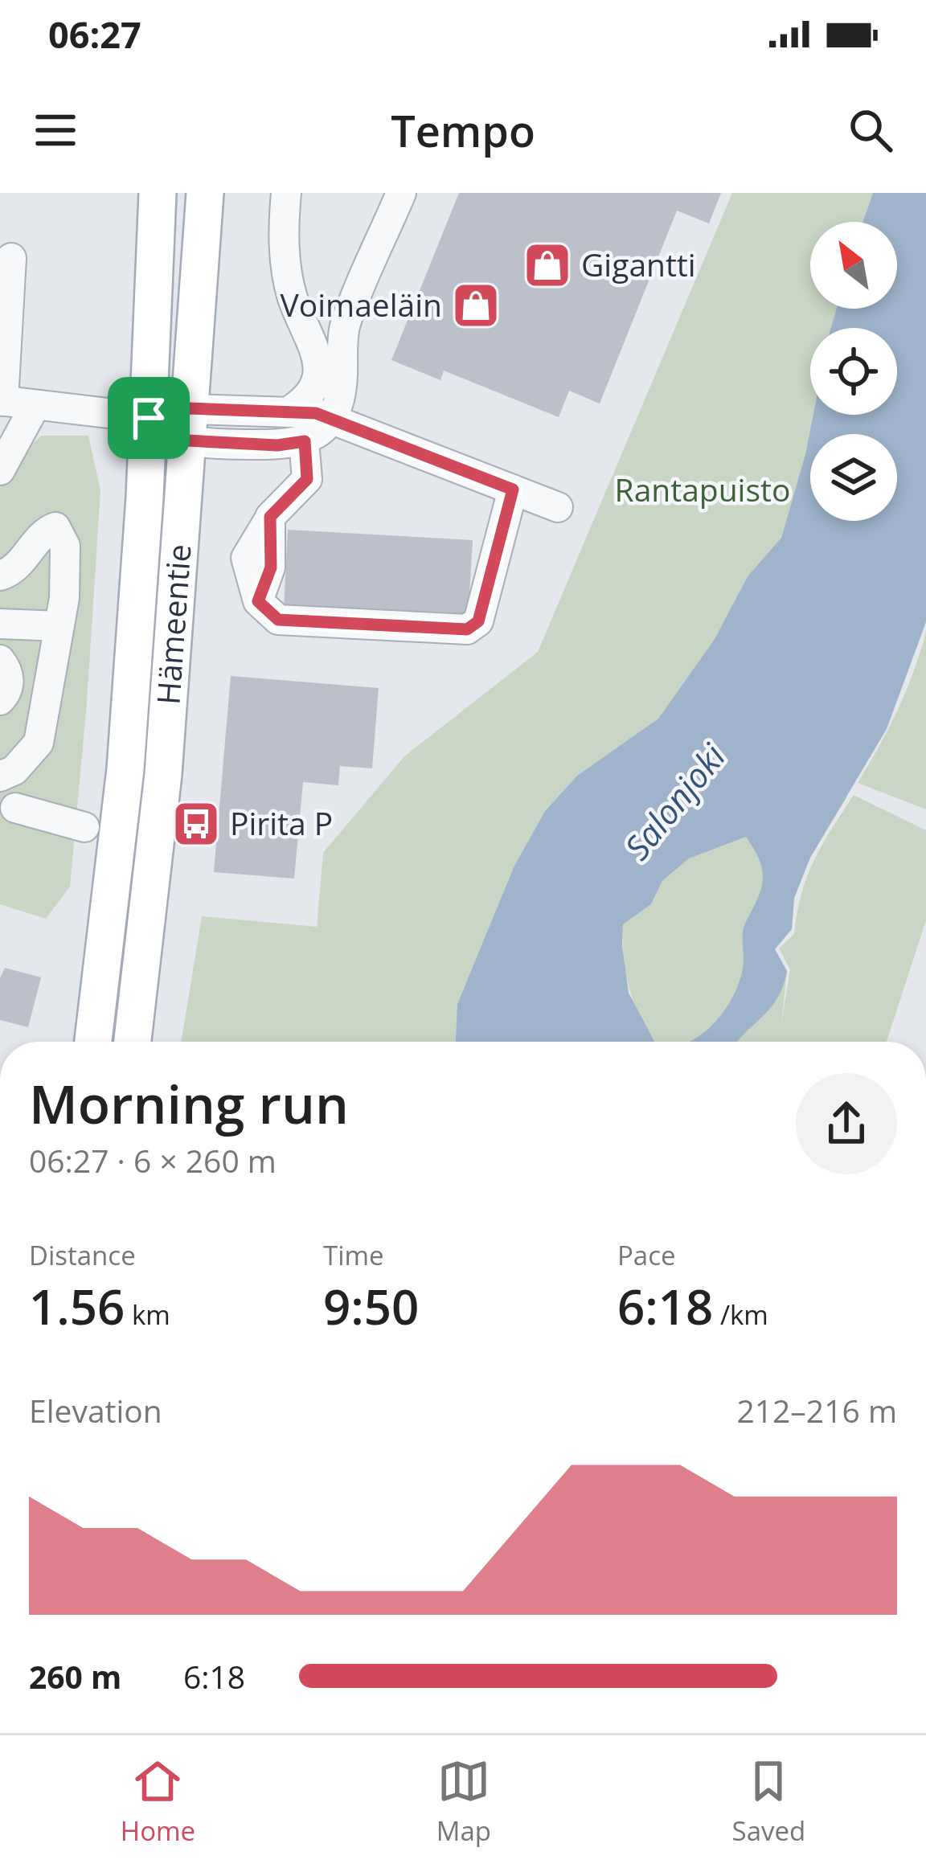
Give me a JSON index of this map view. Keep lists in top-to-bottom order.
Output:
{
  "streets": {
    "main road": ["Hämeentie"]
  },
  "water": ["Salonjoki"],
  "parks": ["Rantapuisto"],
  "places": {
    "shop": ["Gigantti", "Voimaeläin"],
    "bus stop": ["Pirita P"]
  },
  "north": "top left",
  "page": {
    "status": "06:27",
    "header": "Tempo",
    "heading": ["Morning run", "06:27 · 6 × 260 m"],
    "stats": [
      ["Distance", "1.56 km"],
      ["Time", "9:50"],
      ["Pace", "6:18 /km"]
    ],
    "chart": ["Elevation", "212–216 m"],
    "list": [
      {
        "name": "260 m",
        "note": "6:18"
      }
    ],
    "tabs": ["Home", "Map", "Saved"]
  }
}
